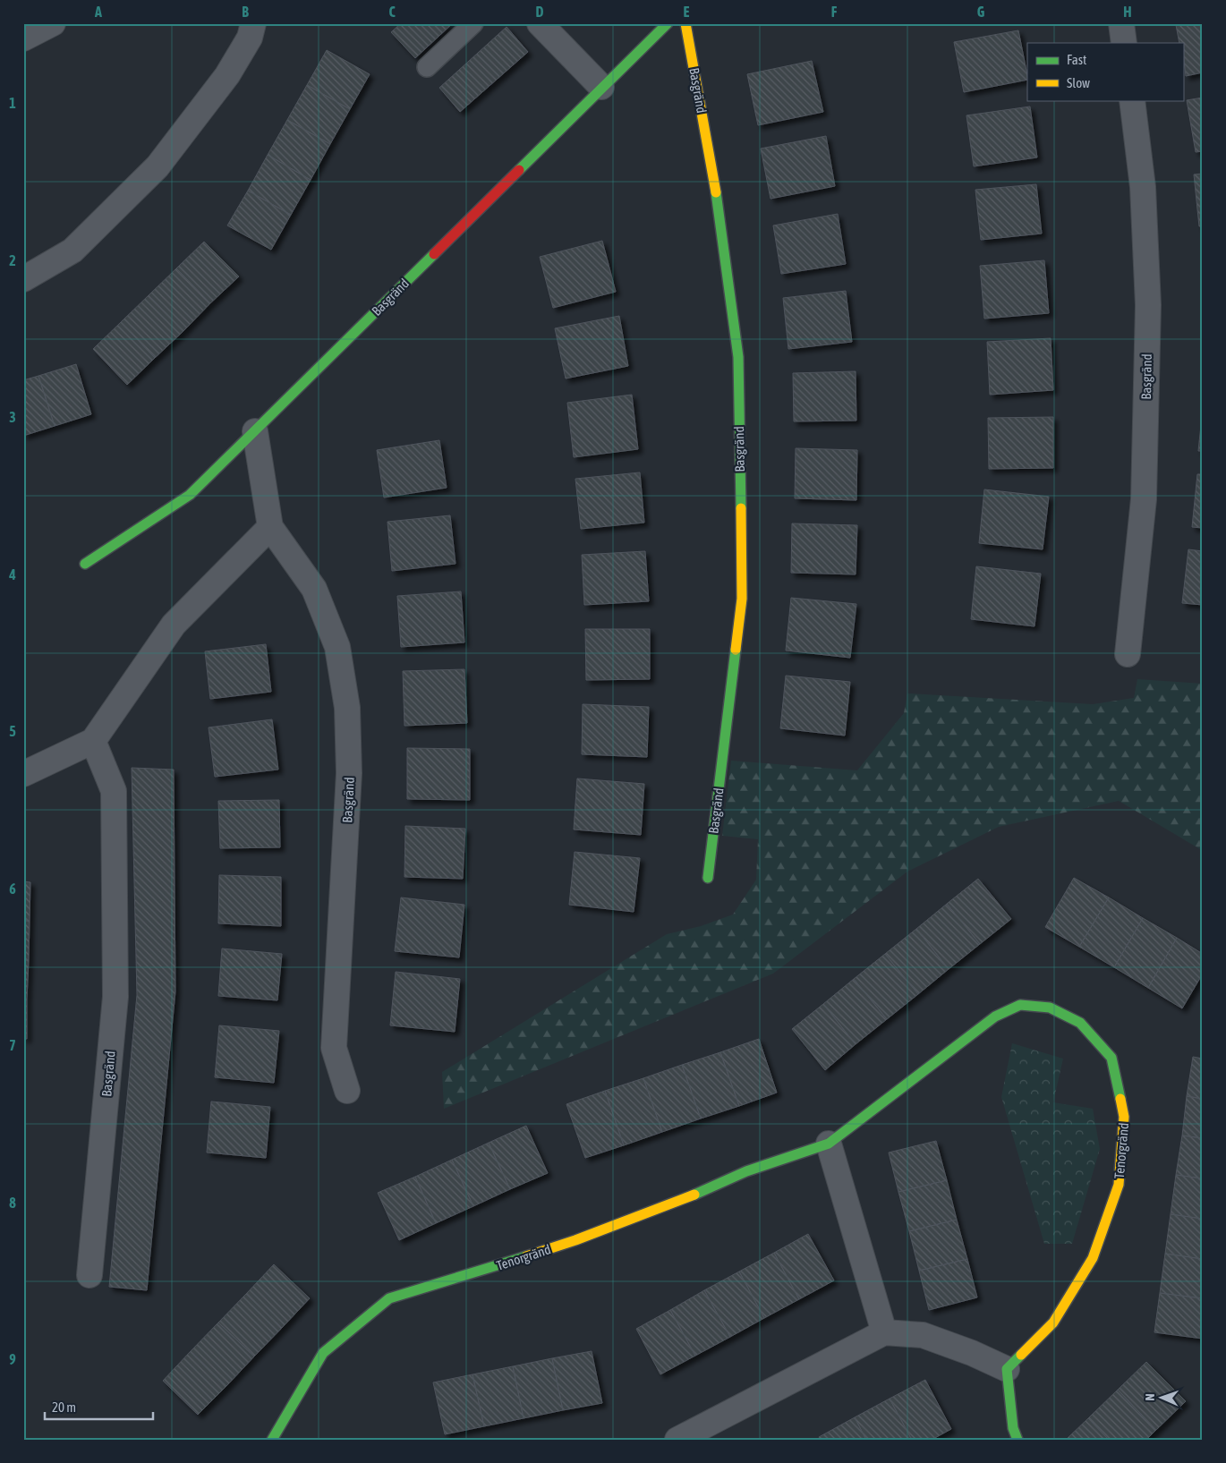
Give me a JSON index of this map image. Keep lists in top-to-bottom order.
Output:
{
  "streets": {
    "street": ["Basgränd", "Tenorgränd"]
  },
  "legend": ["Fast", "Slow"],
  "scale_bar": "20 m",
  "north": "left",
  "grid": {
    "columns": [
      "A",
      "B",
      "C",
      "D",
      "E",
      "F",
      "G",
      "H"
    ],
    "rows": [
      "1",
      "2",
      "3",
      "4",
      "5",
      "6",
      "7",
      "8",
      "9"
    ]
  }
}
